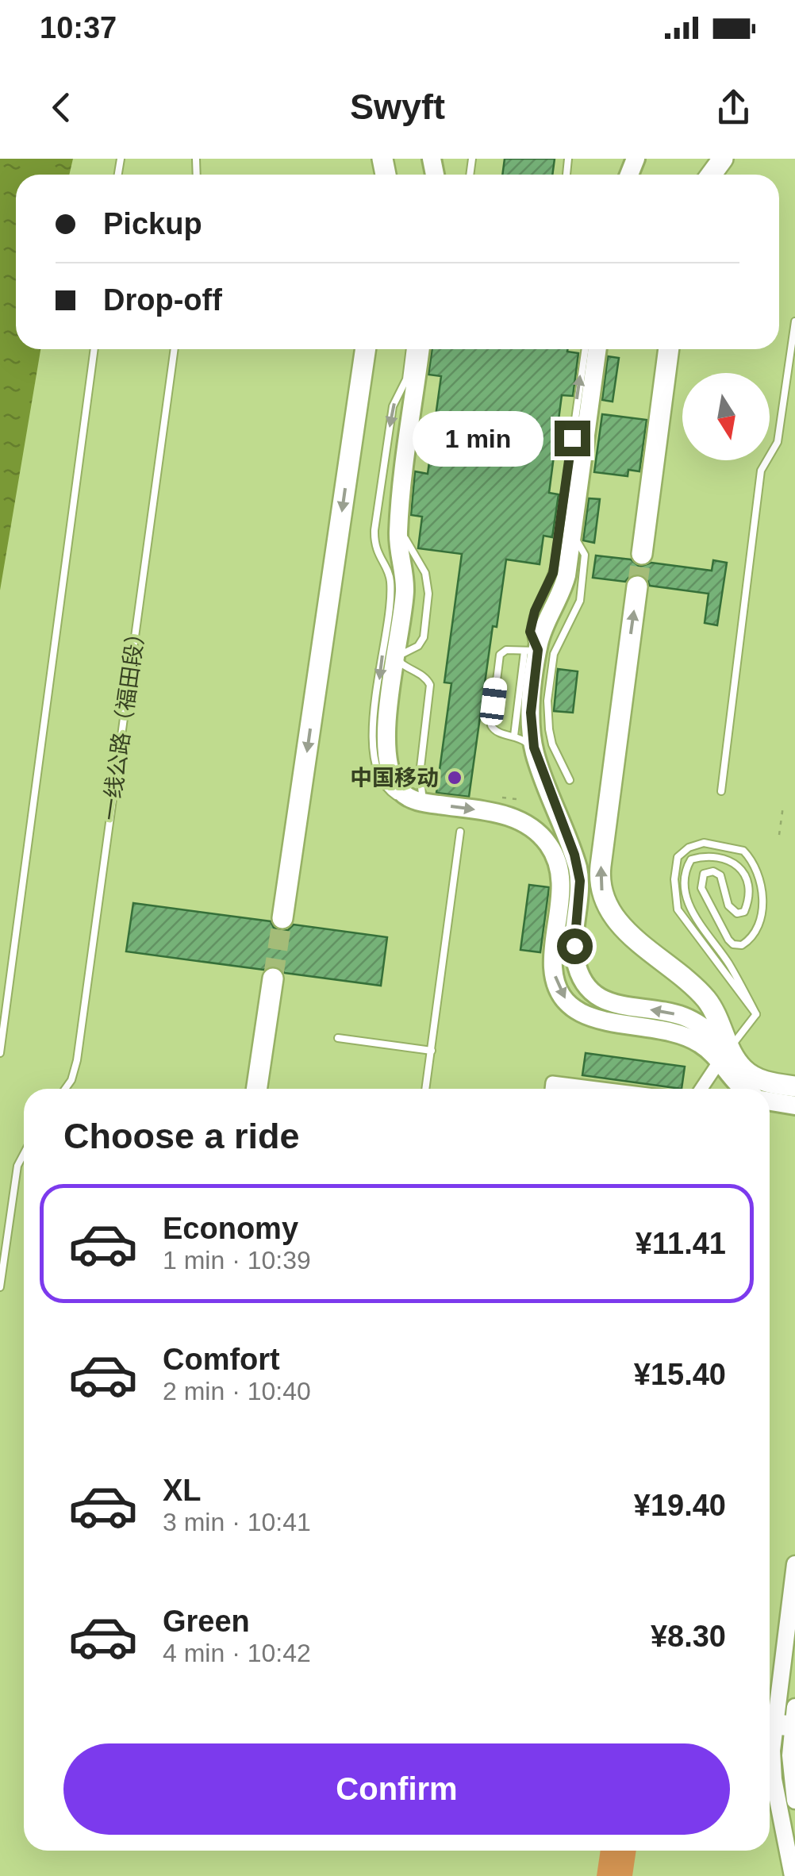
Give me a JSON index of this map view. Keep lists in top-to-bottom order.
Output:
{
  "streets": {
    "lane": ["一线公路（福田段）"]
  },
  "places": ["中国移动"],
  "north": "bottom",
  "page": {
    "status": "10:37",
    "header": "Swyft",
    "banner": ["Pickup", "Drop-off"],
    "bubble": "1 min",
    "heading": "Choose a ride",
    "list": [
      {
        "name": "Economy",
        "note": "1 min · 10:39",
        "value": "¥11.41"
      },
      {
        "name": "Comfort",
        "note": "2 min · 10:40",
        "value": "¥15.40"
      },
      {
        "name": "XL",
        "note": "3 min · 10:41",
        "value": "¥19.40"
      },
      {
        "name": "Green",
        "note": "4 min · 10:42",
        "value": "¥8.30"
      }
    ],
    "buttons": "Confirm"
  }
}
